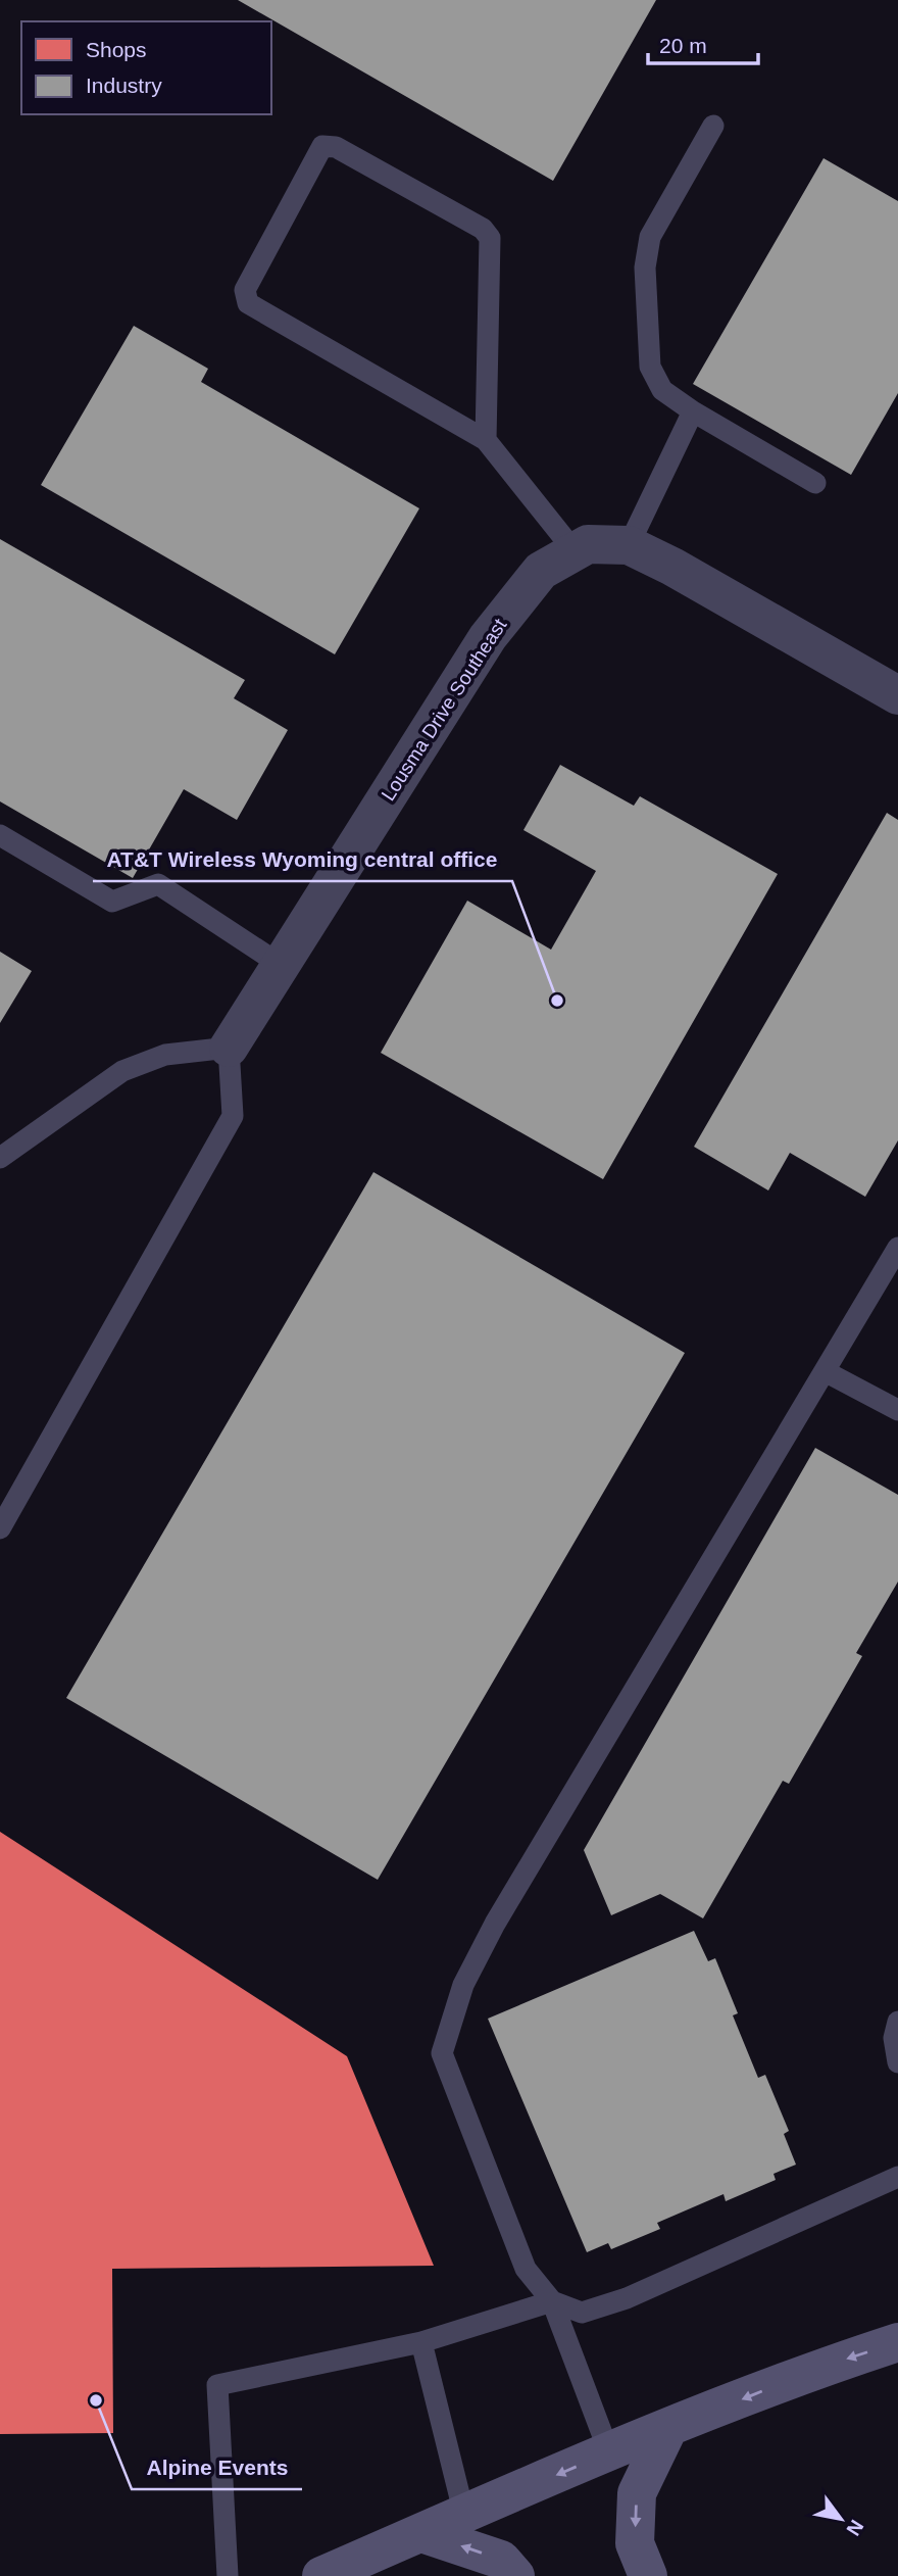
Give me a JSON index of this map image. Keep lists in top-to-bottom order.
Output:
{
  "streets": {
    "street": ["Lousma Drive Southeast"]
  },
  "places": ["AT&T Wireless Wyoming central office", "Alpine Events"],
  "legend": ["Shops", "Industry"],
  "scale_bar": "20 m",
  "north": "bottom right"
}
